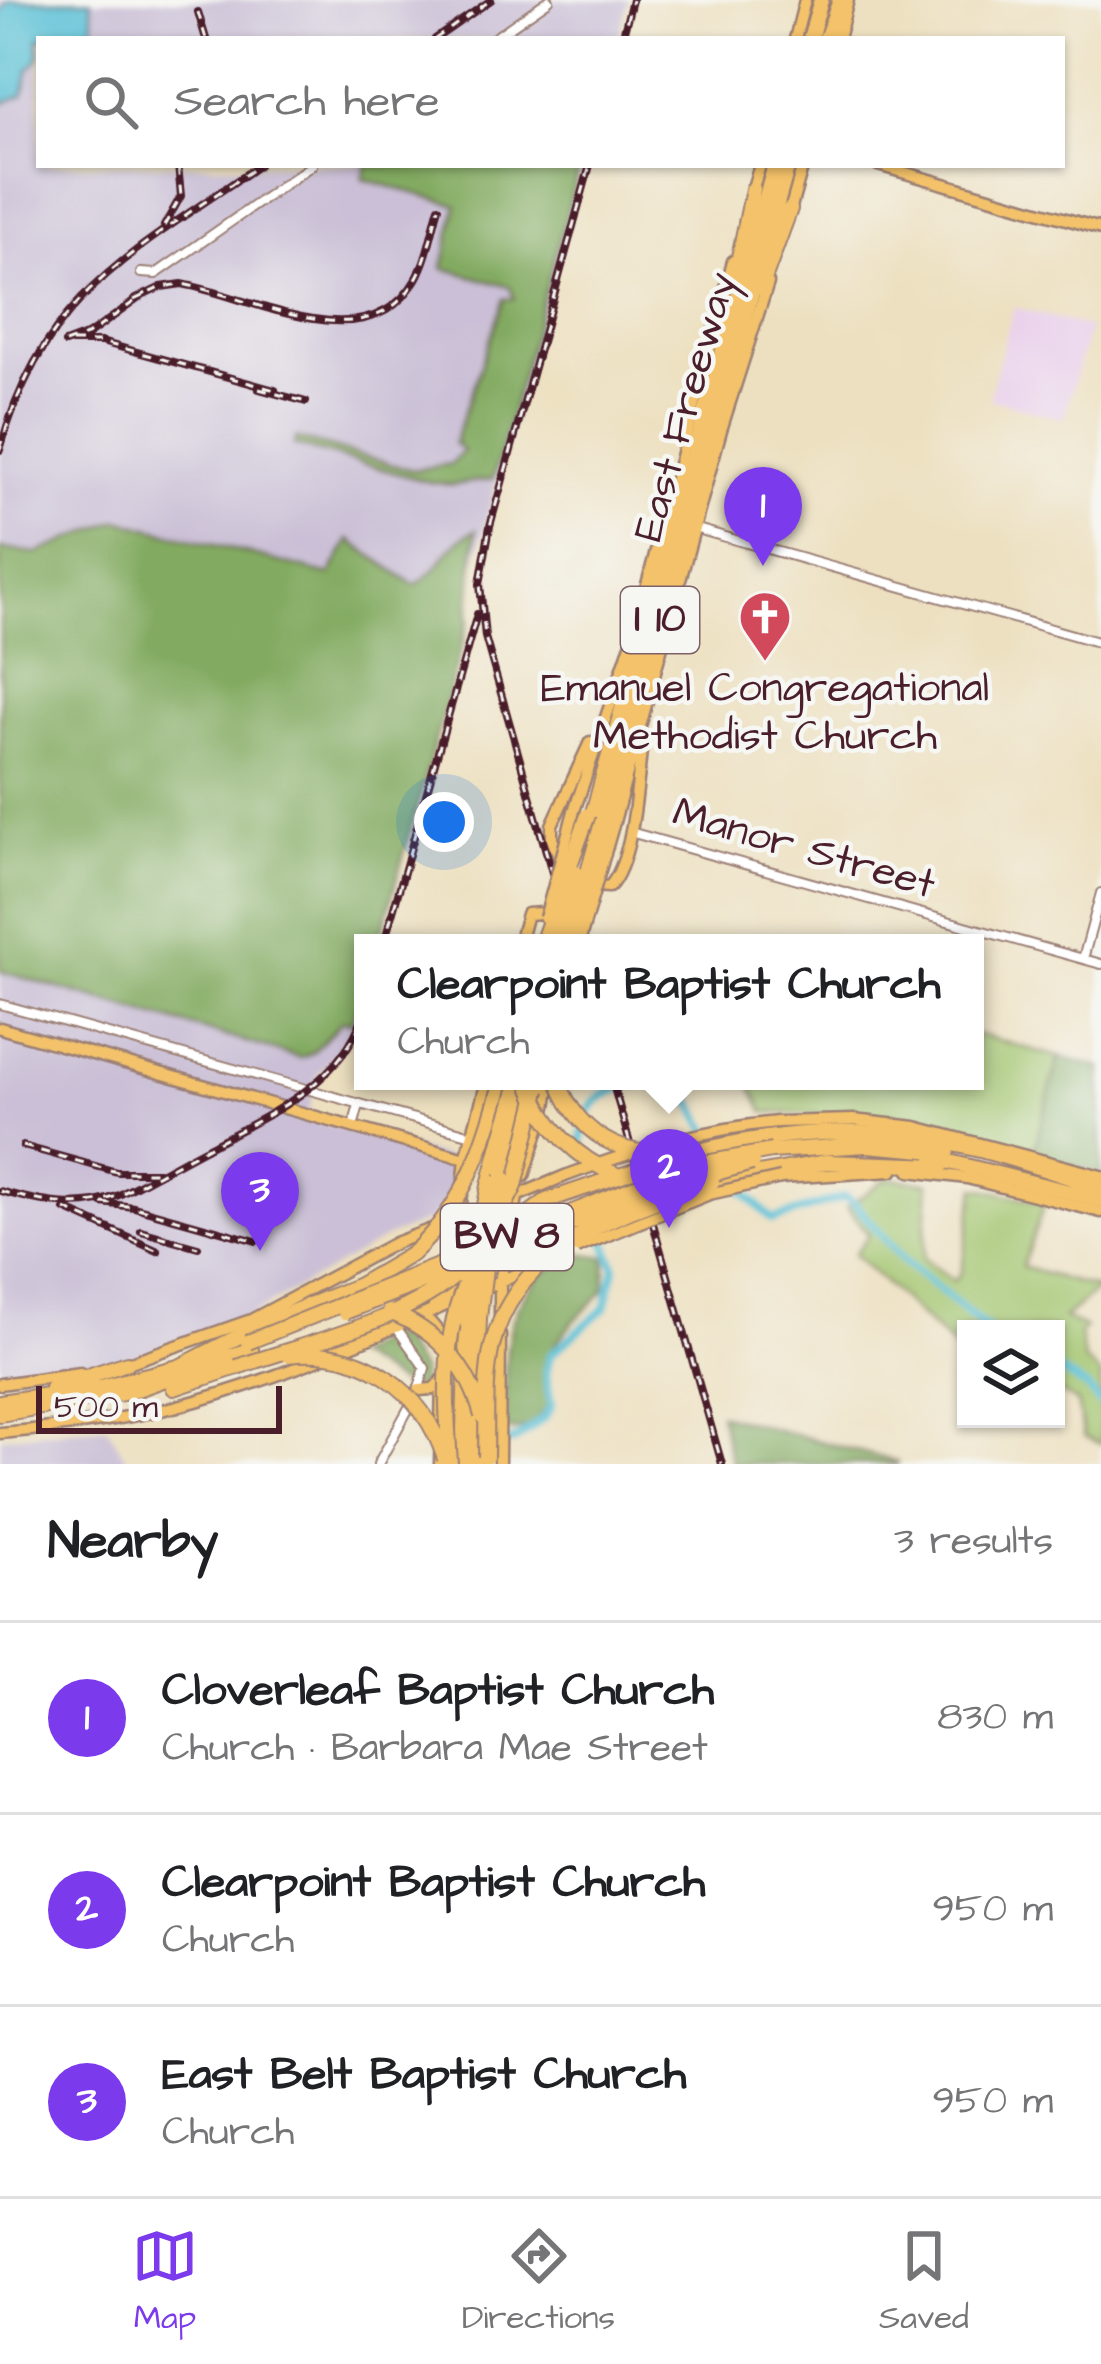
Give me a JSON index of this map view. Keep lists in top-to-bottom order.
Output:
{
  "streets": {
    "highway": ["East Freeway", "I 10", "BW 8"],
    "street": ["Manor Street"]
  },
  "places": {
    "church": ["Emanuel Congregational Methodist Church"]
  },
  "scale_bar": "500 m",
  "page": {
    "search": "Search here",
    "pins": ["1", "2", "3"],
    "popup": ["Clearpoint Baptist Church", "Church"],
    "scale": "500 m",
    "heading": ["Nearby", "3 results"],
    "list": [
      {
        "mark": "1",
        "name": "Cloverleaf Baptist Church",
        "note": "Church · Barbara Mae Street",
        "value": "830 m"
      },
      {
        "mark": "2",
        "name": "Clearpoint Baptist Church",
        "note": "Church",
        "value": "950 m"
      },
      {
        "mark": "3",
        "name": "East Belt Baptist Church",
        "note": "Church",
        "value": "950 m"
      }
    ],
    "nav": ["Map", "Directions", "Saved"]
  }
}
